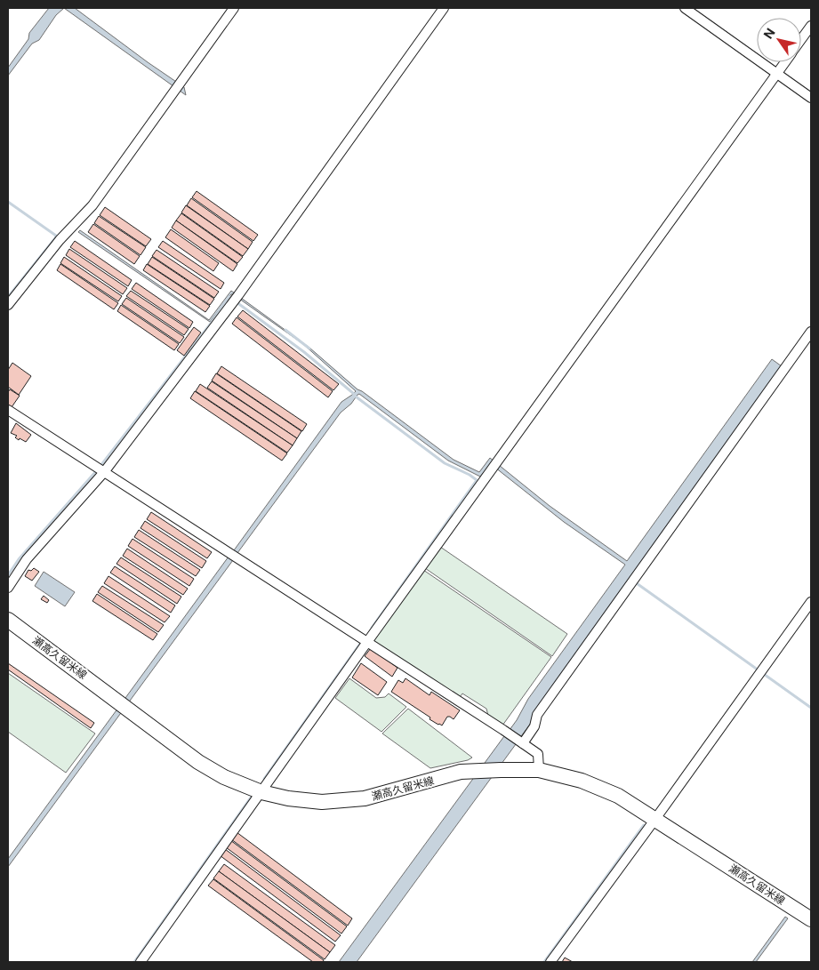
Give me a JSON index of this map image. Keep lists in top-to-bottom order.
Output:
{
  "streets": {
    "main road": ["瀬高久留米線"]
  },
  "north": "top left"
}
